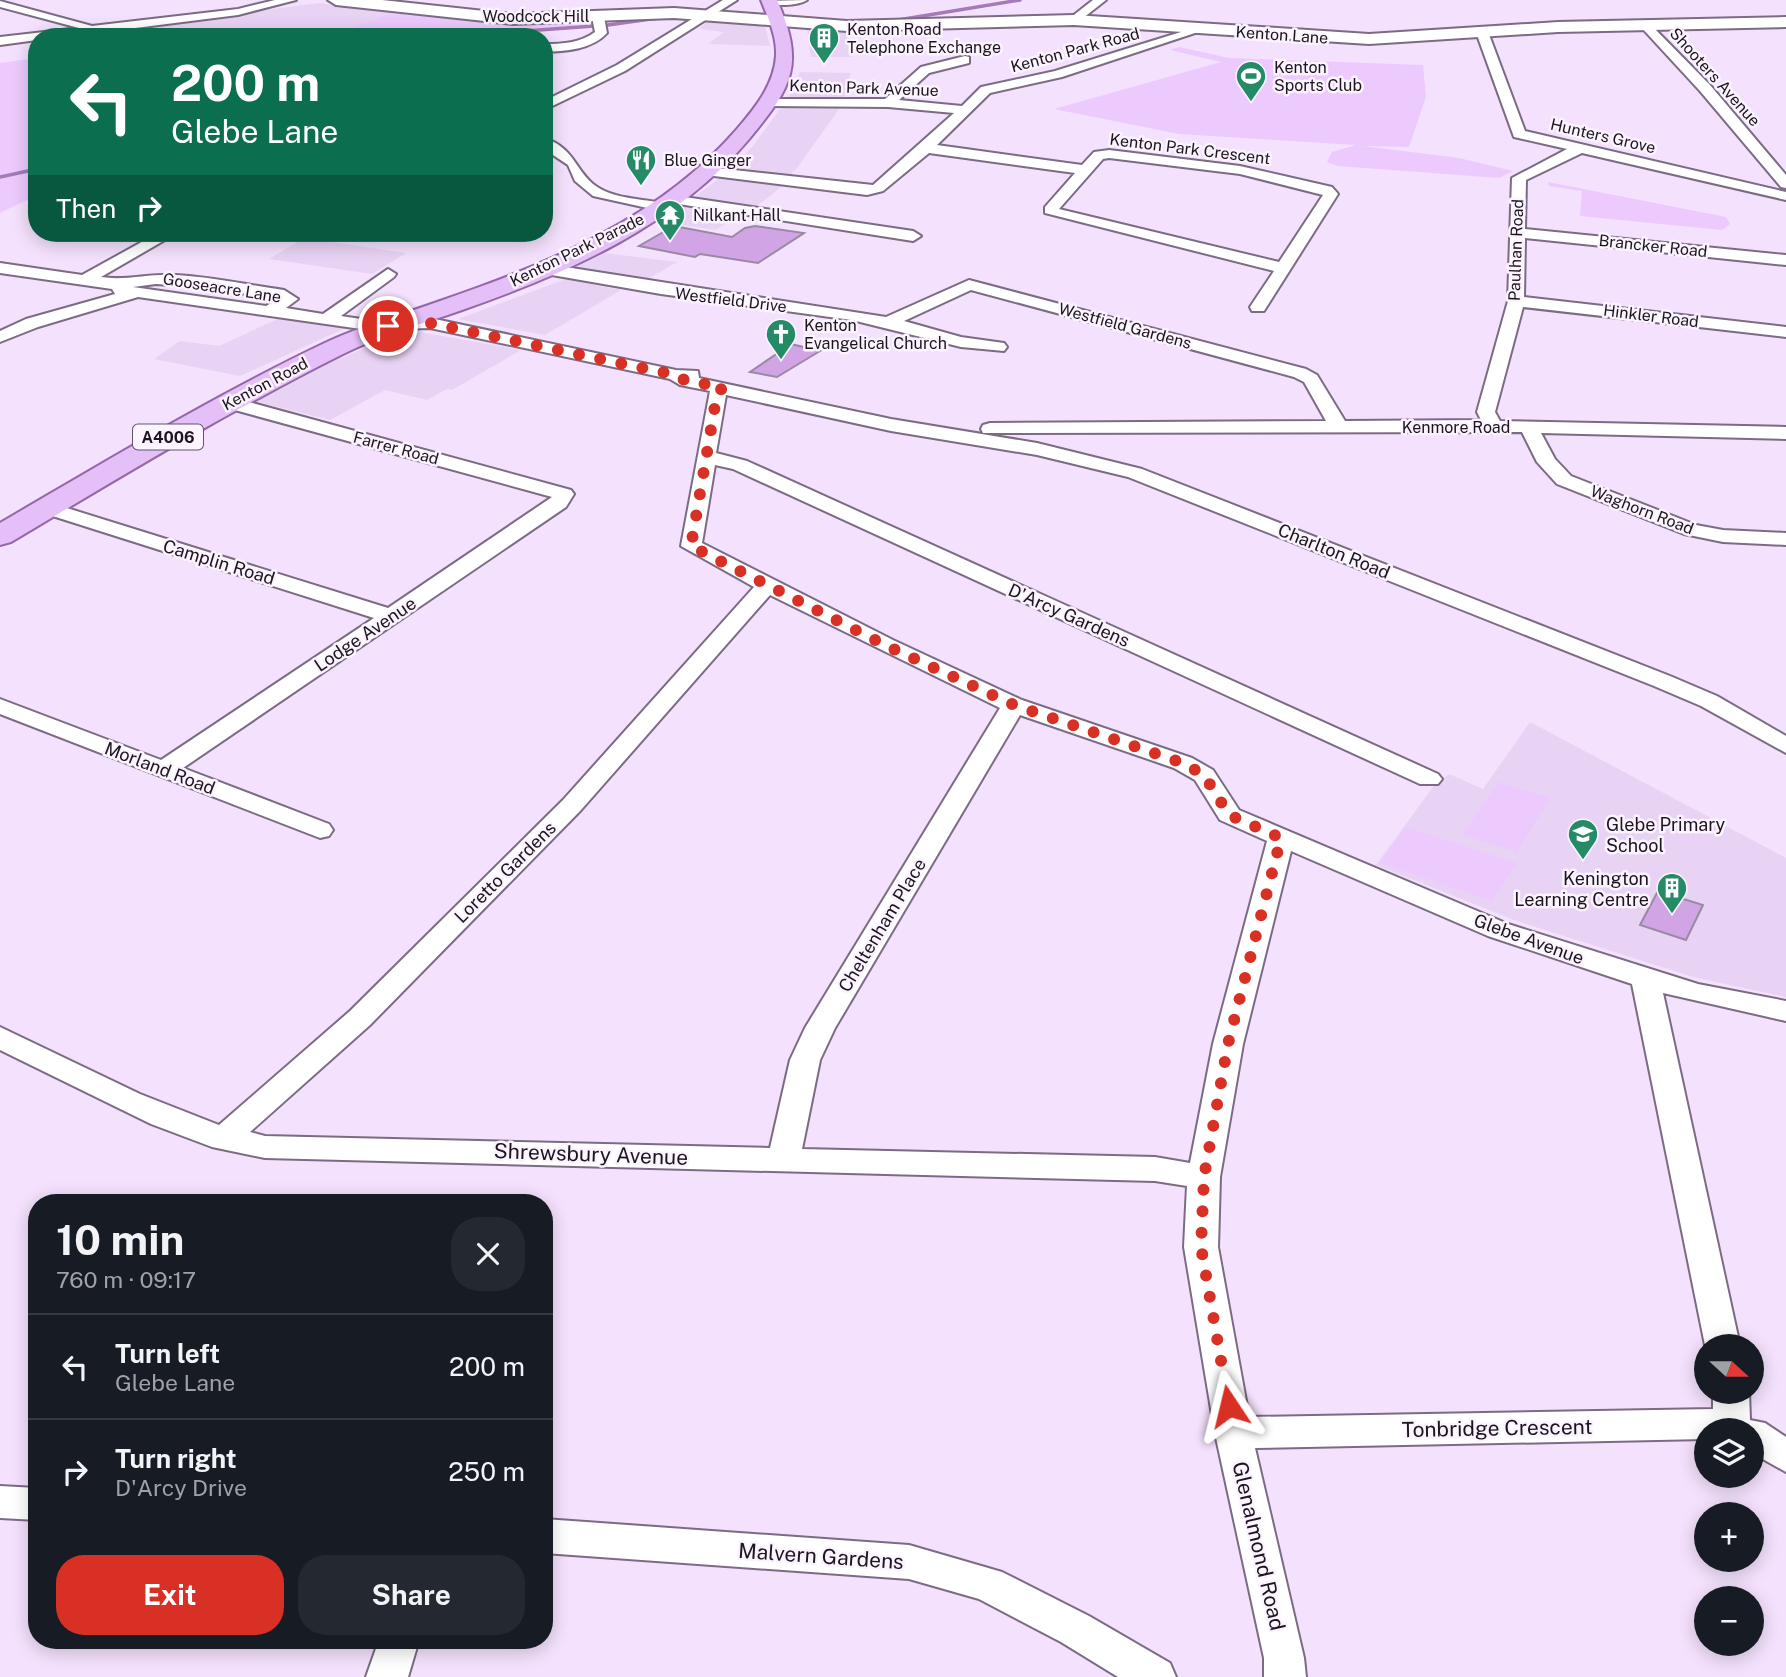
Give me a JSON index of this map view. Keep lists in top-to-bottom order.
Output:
{
  "streets": {
    "main road": ["Kenton Park Parade", "Kenton Road", "A4006"],
    "street": [
      "Woodcock Hill",
      "Kenton Lane",
      "Kenton Park Road",
      "Shooters Avenue",
      "Kenton Park Avenue",
      "Hunters Grove",
      "Kenton Park Crescent",
      "Brancker Road",
      "Paulhan Road",
      "Gooseacre Lane",
      "Westfield Drive",
      "Hinkler Road",
      "Westfield Gardens",
      "Kenmore Road",
      "Farrer Road",
      "Waghorn Road",
      "Charlton Road",
      "Camplin Road",
      "D'Arcy Gardens",
      "Lodge Avenue",
      "Morland Road",
      "Loretto Gardens",
      "Cheltenham Place",
      "Glebe Avenue",
      "Shrewsbury Avenue",
      "Tonbridge Crescent",
      "Glenalmond Road",
      "Malvern Gardens"
    ]
  },
  "crossings": [
    ["Woodcock Hill", "Kenton Lane"],
    ["Woodcock Hill", "Kenton Park Parade"],
    ["Woodcock Hill", "A4006"],
    ["Kenton Lane", "Kenton Park Road"],
    ["Kenton Lane", "Shooters Avenue"],
    ["Kenton Lane", "Hunters Grove"],
    ["Kenton Lane", "Kenton Park Parade"],
    ["Kenton Lane", "A4006"],
    ["Kenton Park Road", "Kenton Park Avenue"],
    ["Kenton Park Avenue", "Kenton Park Parade"],
    ["Hunters Grove", "Paulhan Road"],
    ["Brancker Road", "Paulhan Road"],
    ["Kenton Park Parade", "Gooseacre Lane"],
    ["Kenton Park Parade", "Westfield Drive"],
    ["Kenton Park Parade", "Kenton Road"],
    ["Kenton Park Parade", "A4006"],
    ["Kenton Park Parade", "Charlton Road"],
    ["Paulhan Road", "Hinkler Road"],
    ["Paulhan Road", "Kenmore Road"],
    ["Gooseacre Lane", "Kenton Road"],
    ["Gooseacre Lane", "Charlton Road"],
    ["Westfield Drive", "Westfield Gardens"],
    ["Westfield Gardens", "Kenmore Road"],
    ["Kenton Road", "Farrer Road"],
    ["Kenton Road", "Charlton Road"],
    ["Kenton Road", "Camplin Road"],
    ["Kenmore Road", "Waghorn Road"],
    ["Kenmore Road", "Charlton Road"],
    ["Farrer Road", "Lodge Avenue"],
    ["Camplin Road", "Lodge Avenue"],
    ["Lodge Avenue", "Morland Road"],
    ["Loretto Gardens", "Shrewsbury Avenue"],
    ["Cheltenham Place", "Shrewsbury Avenue"],
    ["Glebe Avenue", "Glenalmond Road"],
    ["Shrewsbury Avenue", "Glenalmond Road"],
    ["Tonbridge Crescent", "Glenalmond Road"]
  ],
  "places": {
    "building": ["Kenton Road Telephone Exchange", "Kenington Learning Centre"],
    "sports": ["Kenton Sports Club"],
    "restaurant": ["Blue Ginger"],
    "temple": ["Nilkant Hall"],
    "church": ["Kenton Evangelical Church"],
    "school or university": ["Glebe Primary School"]
  },
  "north": "right",
  "page": {
    "turn": ["200 m", "Glebe Lane"],
    "then": "Then",
    "heading": ["10 min", "760 m · 09:17"],
    "list": [
      {
        "name": "Turn left",
        "note": "Glebe Lane",
        "value": "200 m"
      },
      {
        "name": "Turn right",
        "note": "D'Arcy Drive",
        "value": "250 m"
      }
    ],
    "map_buttons": ["+", "−"],
    "buttons": ["Exit", "Share"]
  }
}
